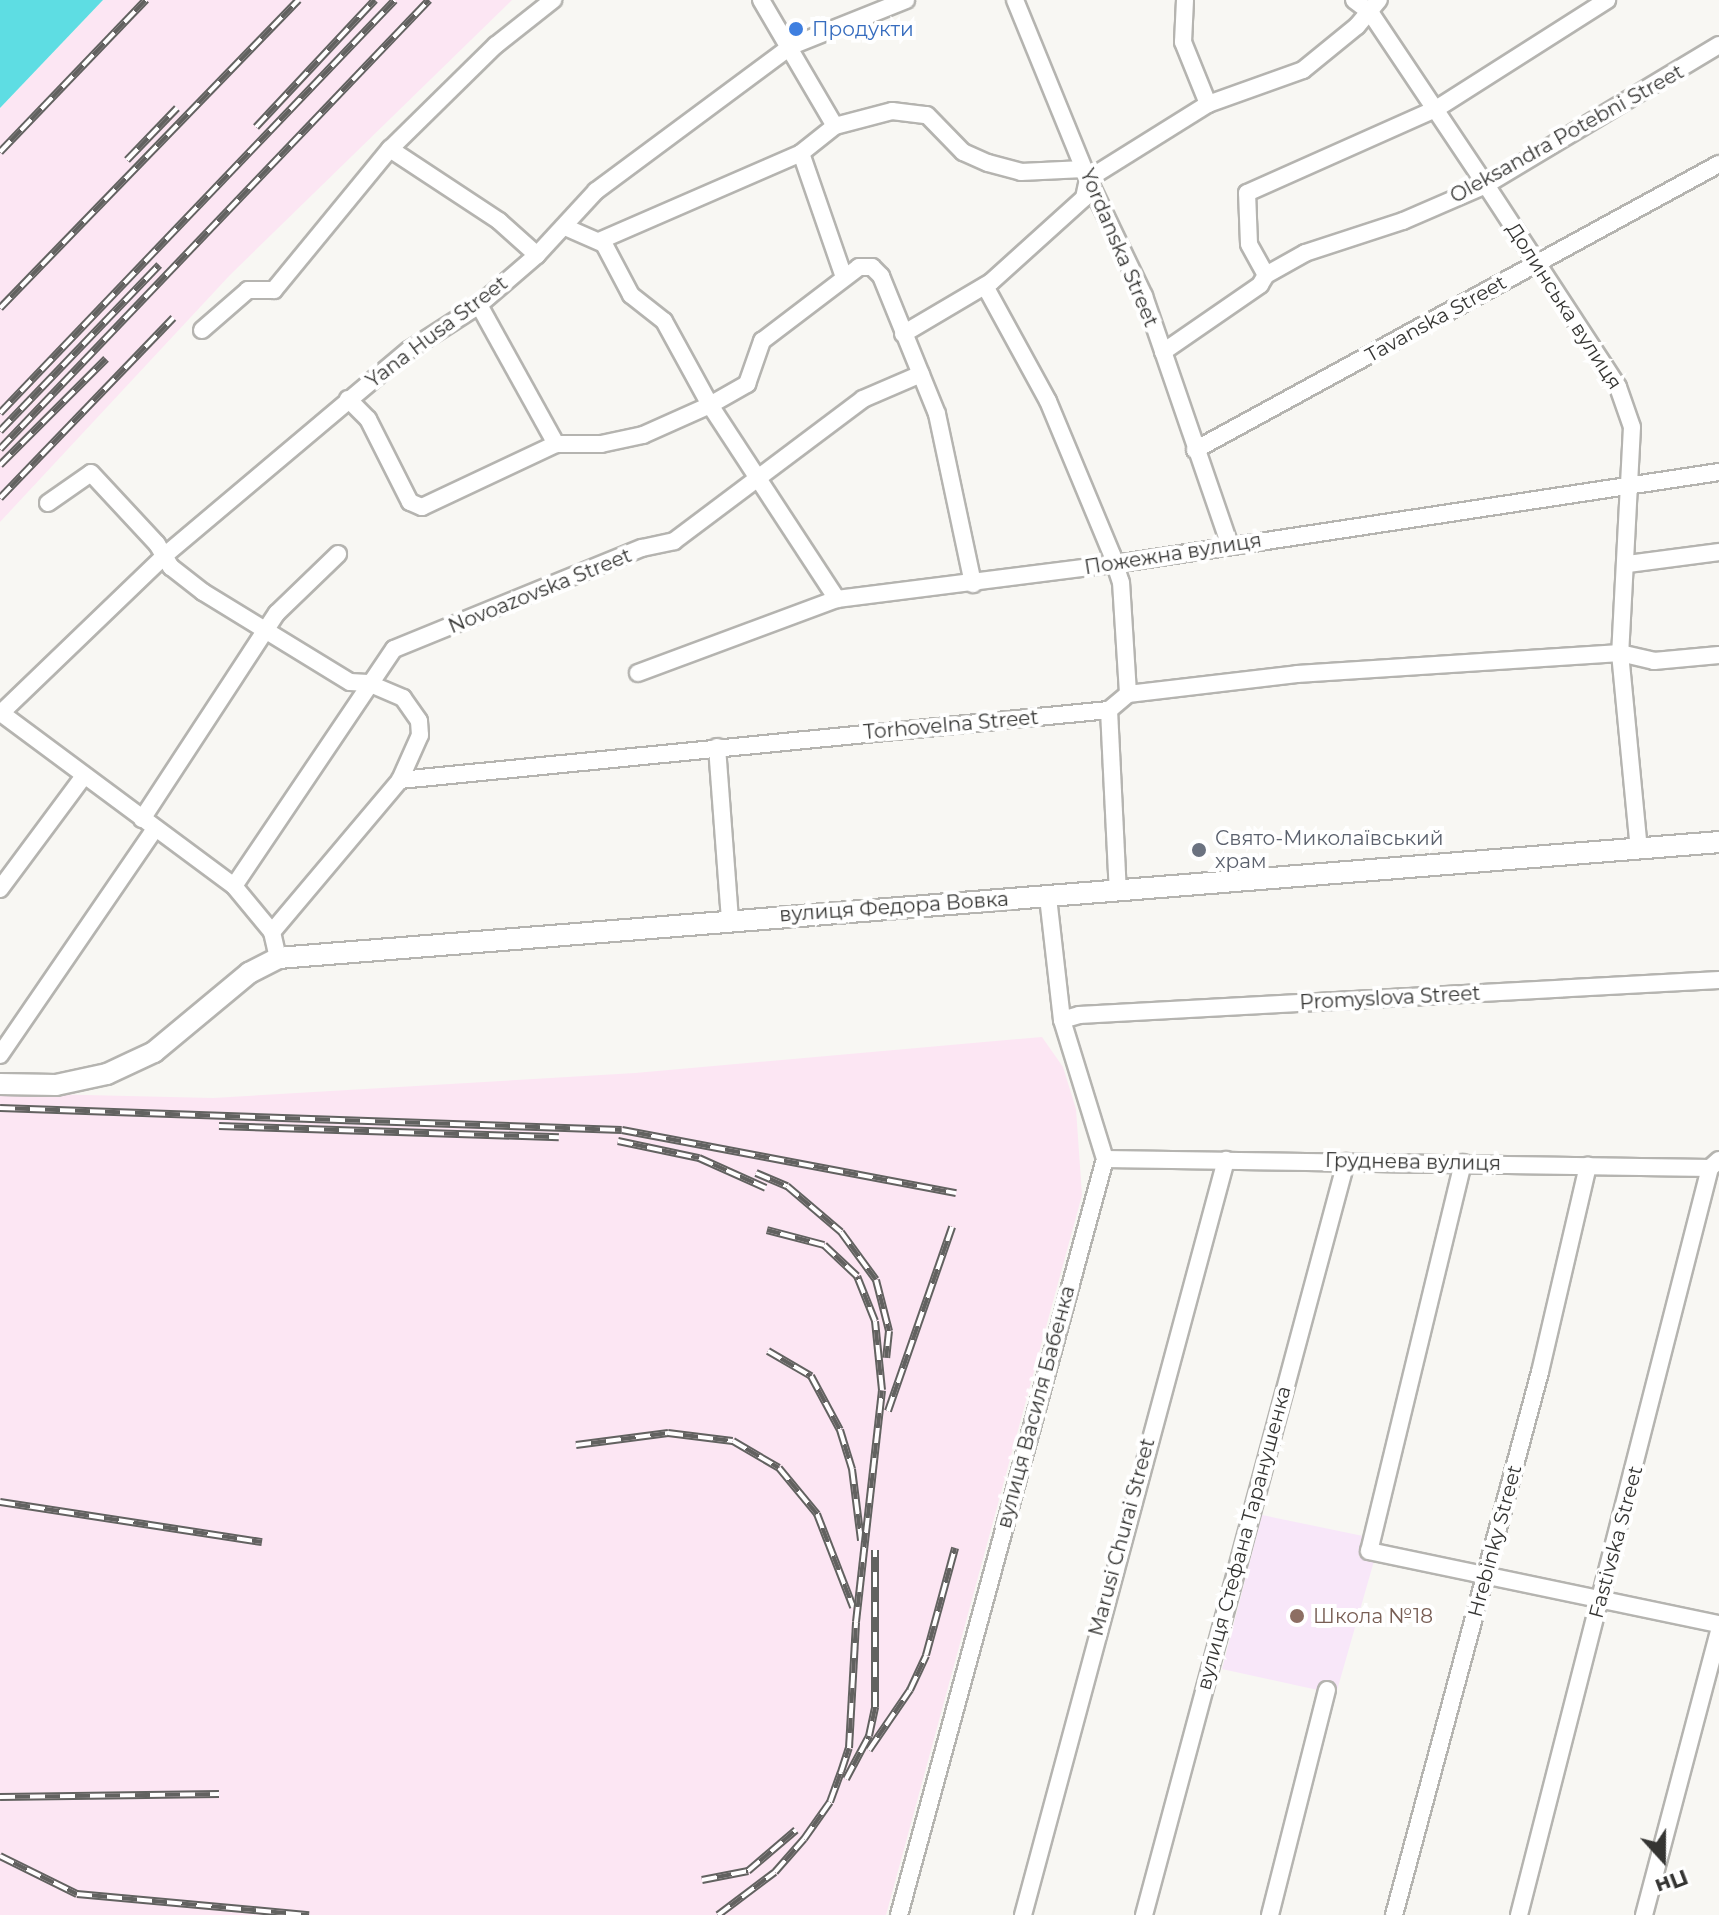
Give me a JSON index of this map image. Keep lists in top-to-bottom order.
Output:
{
  "streets": {
    "street": [
      "Oleksandra Potebni Street",
      "Yordanska Street",
      "Долинська вулиця",
      "Tavanska Street",
      "Yana Husa Street",
      "Пожежна вулиця",
      "Novoazovska Street",
      "Torhovelna Street",
      "вулиця Федора Вовка",
      "Promyslova Street",
      "Груднева вулиця",
      "вулиця Василя Бабенка",
      "Marusi Churai Street",
      "вулиця Стефана Таранушенка",
      "Hrebinky Street",
      "Fastivska Street"
    ]
  },
  "crossings": [
    ["Oleksandra Potebni Street", "Yordanska Street"],
    ["Oleksandra Potebni Street", "Долинська вулиця"],
    ["Yordanska Street", "Tavanska Street"],
    ["Yordanska Street", "Пожежна вулиця"],
    ["Долинська вулиця", "Tavanska Street"],
    ["Долинська вулиця", "Пожежна вулиця"],
    ["Долинська вулиця", "вулиця Федора Вовка"],
    ["Груднева вулиця", "вулиця Василя Бабенка"],
    ["Груднева вулиця", "Marusi Churai Street"],
    ["Груднева вулиця", "вулиця Стефана Таранушенка"],
    ["Груднева вулиця", "Hrebinky Street"],
    ["Груднева вулиця", "Fastivska Street"]
  ],
  "places": ["Продукти", "Свято-Миколаївський храм", "Школа №18"],
  "north": "bottom"
}
